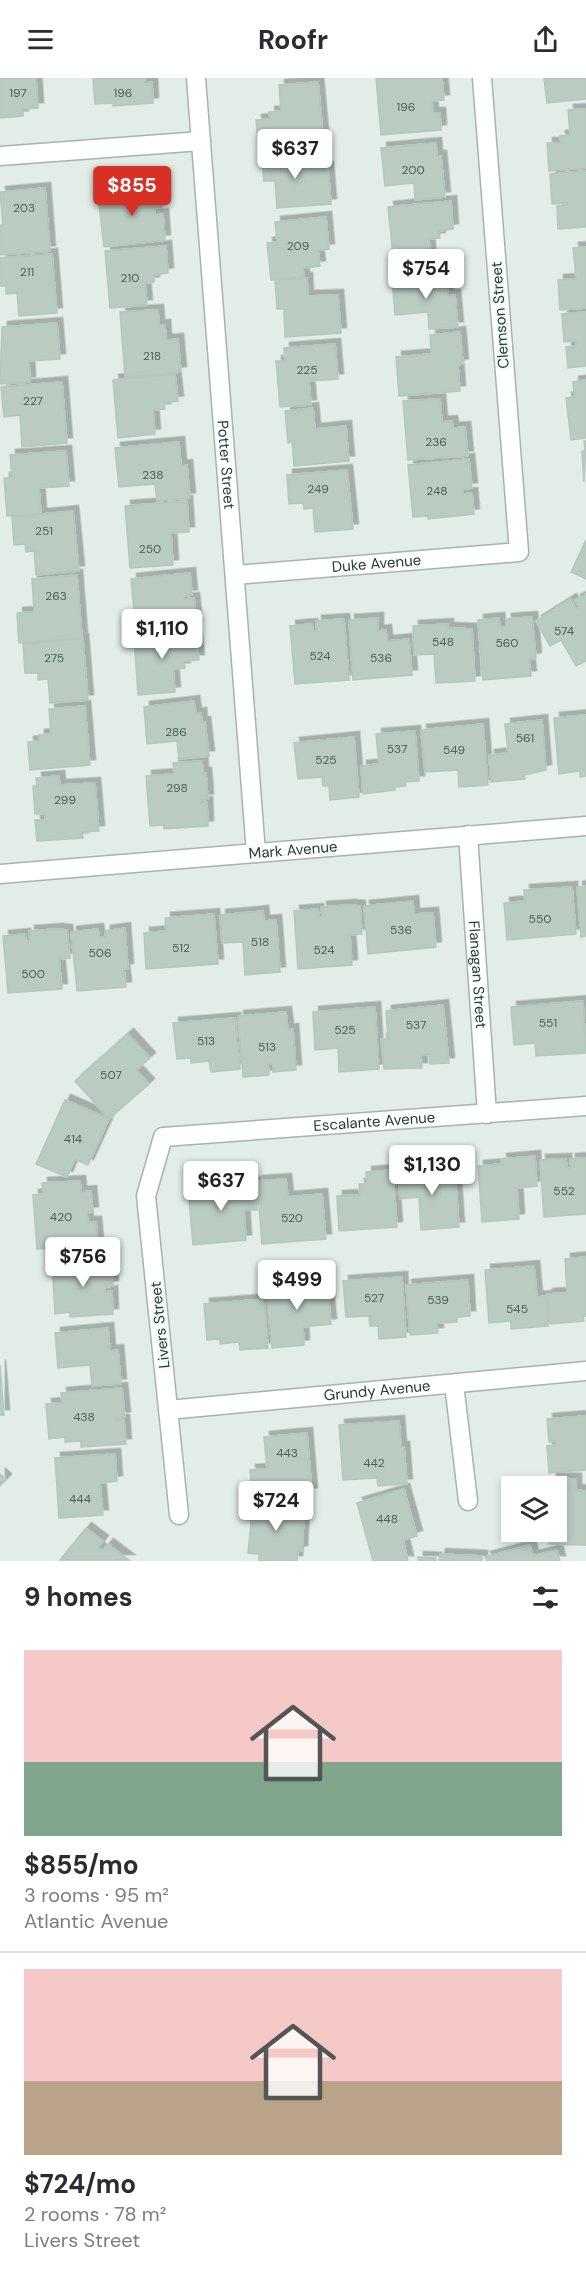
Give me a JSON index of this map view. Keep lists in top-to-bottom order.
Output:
{
  "streets": {
    "street": [
      "Clemson Street",
      "Potter Street",
      "Duke Avenue",
      "Mark Avenue",
      "Flanagan Street",
      "Escalante Avenue",
      "Livers Street",
      "Grundy Avenue"
    ]
  },
  "crossings": [
    ["Clemson Street", "Duke Avenue"],
    ["Potter Street", "Duke Avenue"],
    ["Potter Street", "Mark Avenue"],
    ["Mark Avenue", "Flanagan Street"],
    ["Flanagan Street", "Escalante Avenue"],
    ["Escalante Avenue", "Livers Street"],
    ["Livers Street", "Grundy Avenue"]
  ],
  "house_numbers": [
    "197",
    "196",
    "196",
    "200",
    "203",
    "209",
    "211",
    "210",
    "218",
    "225",
    "227",
    "236",
    "238",
    "249",
    "248",
    "251",
    "250",
    "263",
    "574",
    "548",
    "560",
    "524",
    "275",
    "536",
    "286",
    "561",
    "537",
    "549",
    "525",
    "298",
    "299",
    "550",
    "536",
    "518",
    "512",
    "524",
    "506",
    "500",
    "551",
    "537",
    "525",
    "513",
    "513",
    "507",
    "414",
    "552",
    "420",
    "520",
    "527",
    "539",
    "545",
    "438",
    "443",
    "442",
    "444",
    "448"
  ],
  "page": {
    "header": "Roofr",
    "price": [
      "$637",
      "$855",
      "$754",
      "$1,110",
      "$1,130",
      "$637",
      "$756",
      "$499",
      "$724"
    ],
    "heading": "9 homes",
    "list": [
      {
        "name": "$855/mo",
        "note": "3 rooms · 95 m² · Atlantic Avenue"
      },
      {
        "name": "$724/mo",
        "note": "2 rooms · 78 m² · Livers Street"
      }
    ]
  }
}
